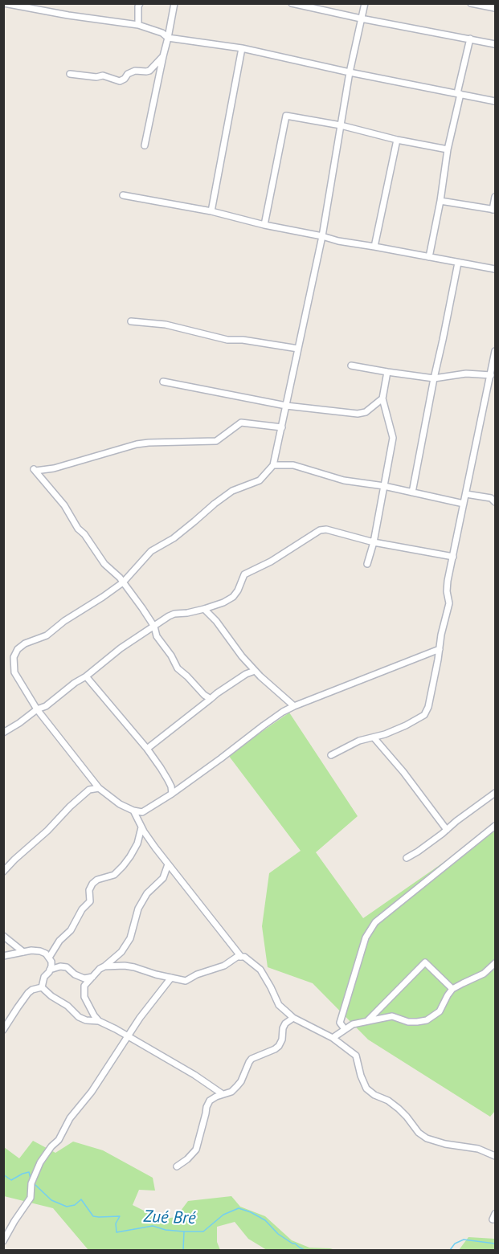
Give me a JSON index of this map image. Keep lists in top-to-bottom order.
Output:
{
  "water": ["Zué Bré"]
}
